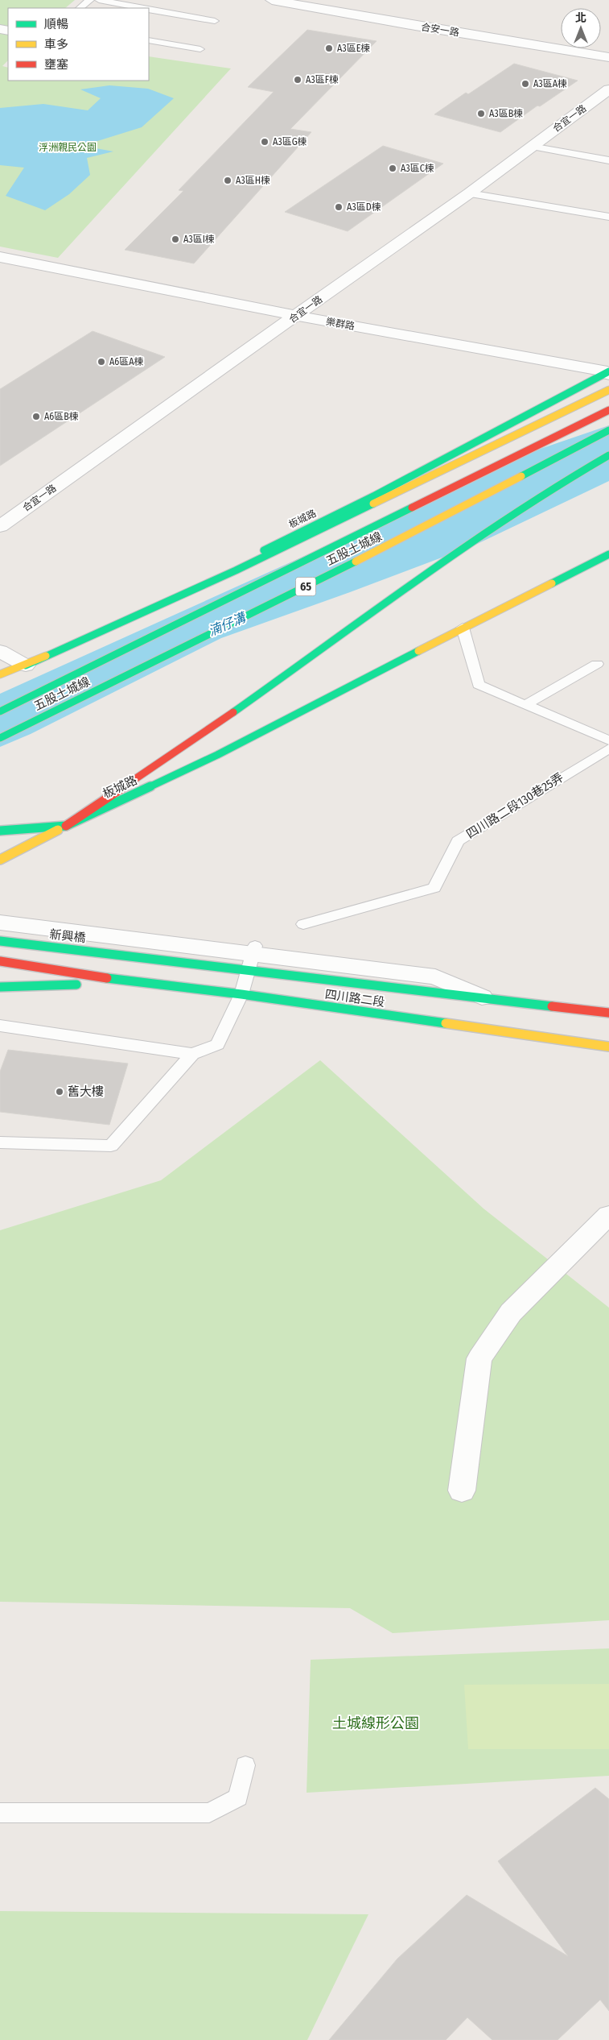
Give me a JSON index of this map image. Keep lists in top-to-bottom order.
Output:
{
  "streets": {
    "main road": [
      "板城路",
      "五股土城線",
      "65",
      "新興橋",
      "四川路二段"
    ],
    "street": ["合安一路", "合宜一路", "樂群路"],
    "lane": ["四川路二段130巷25弄"]
  },
  "crossings": [
    ["合宜一路", "樂群路"],
    ["樂群路", "板城路"]
  ],
  "water": ["湳仔溝"],
  "parks": ["浮洲親民公園", "土城線形公園"],
  "places": [
    "A3區E棟",
    "A3區F棟",
    "A3區A棟",
    "A3區B棟",
    "A3區G棟",
    "A3區C棟",
    "A3區H棟",
    "A3區D棟",
    "A3區I棟",
    "A6區A棟",
    "A6區B棟",
    "舊大樓"
  ],
  "legend": ["順暢", "車多", "壅塞"],
  "north": "top"
}
